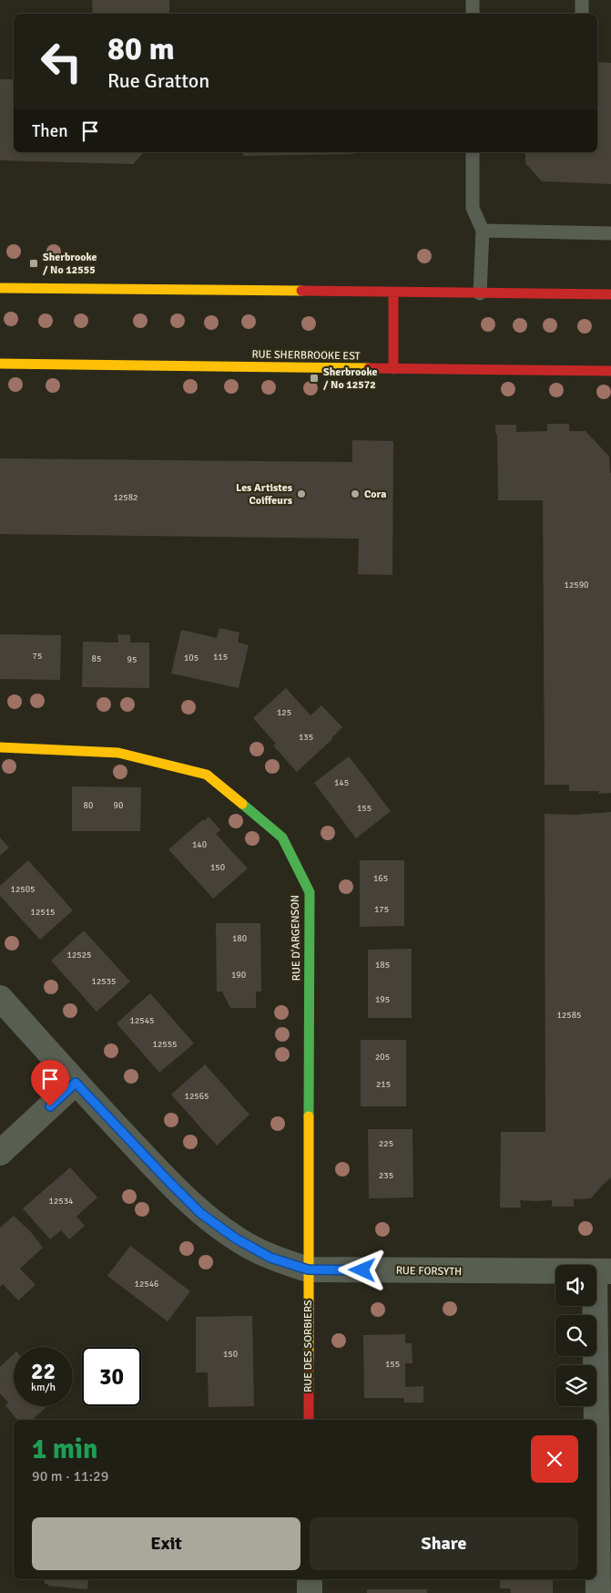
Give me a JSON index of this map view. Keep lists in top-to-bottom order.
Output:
{
  "streets": {
    "main road": ["RUE SHERBROOKE EST", "RUE D'ARGENSON", "RUE DES SORBIERS"],
    "street": ["RUE FORSYTH"]
  },
  "crossings": [
    ["RUE D'ARGENSON", "RUE FORSYTH"],
    ["RUE D'ARGENSON", "RUE DES SORBIERS"],
    ["RUE FORSYTH", "RUE DES SORBIERS"]
  ],
  "places": {
    "transit": ["Sherbrooke / No 12555", "Sherbrooke / No 12572"],
    "other": ["Les Artistes Coiffeurs", "Cora"]
  },
  "house_numbers": [
    "12582",
    "12590",
    "75",
    "115",
    "105",
    "85",
    "95",
    "125",
    "135",
    "145",
    "80",
    "90",
    "155",
    "140",
    "150",
    "165",
    "12505",
    "175",
    "12515",
    "180",
    "12525",
    "185",
    "190",
    "12535",
    "195",
    "12585",
    "12545",
    "12555",
    "205",
    "215",
    "12565",
    "225",
    "235",
    "12534",
    "12546",
    "150",
    "155"
  ],
  "page": {
    "turn": ["80 m", "Rue Gratton"],
    "then": "Then",
    "speed": "22 km/h",
    "limit": "30",
    "heading": ["1 min", "90 m · 11:29"],
    "buttons": ["Exit", "Share"]
  }
}
